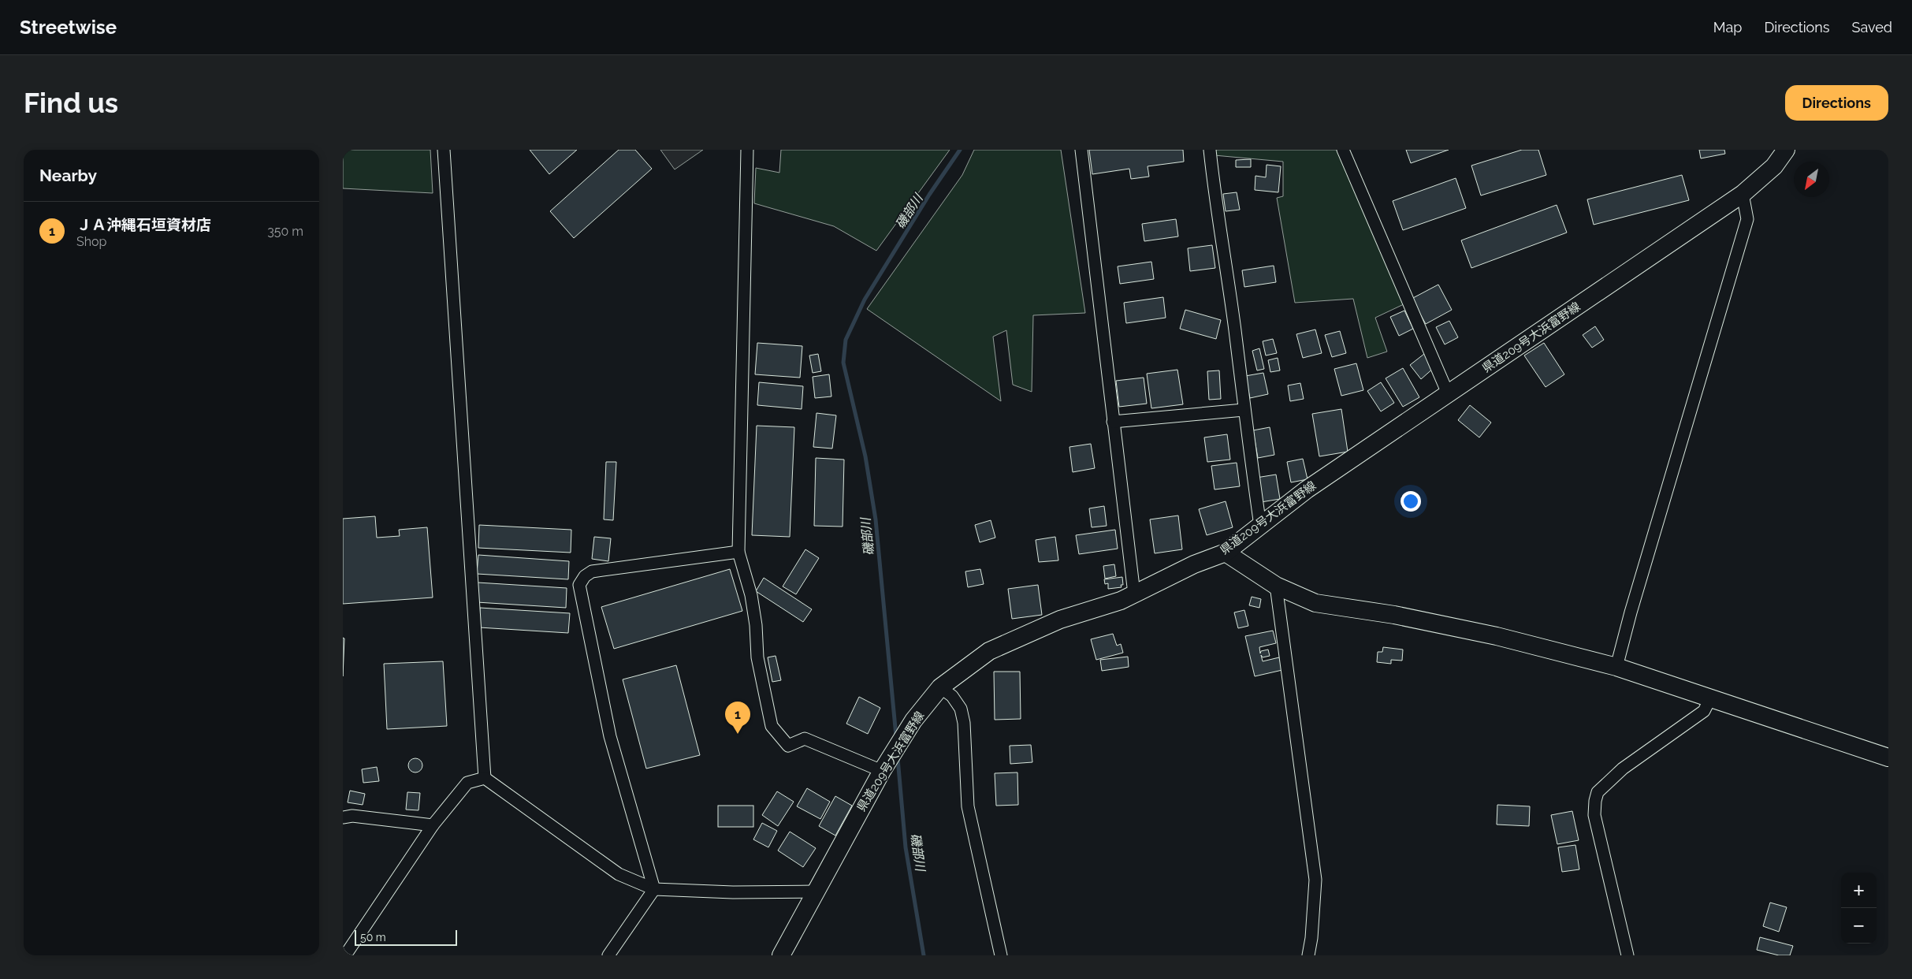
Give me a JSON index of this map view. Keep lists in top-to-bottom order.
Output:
{
  "streets": {
    "main road": ["県道209号大浜富野線"]
  },
  "water": ["磯部川"],
  "scale_bar": "50 m",
  "north": "bottom left",
  "page": {
    "header": "Streetwise",
    "nav": ["Map", "Directions", "Saved"],
    "buttons": "Directions",
    "title": "Find us",
    "heading": "Nearby",
    "list": [
      {
        "mark": "1",
        "name": "ＪＡ沖縄石垣資材店",
        "note": "Shop",
        "value": "350 m"
      }
    ],
    "pins": "1",
    "map_buttons": ["+", "−"],
    "scale": "50 m"
  }
}
